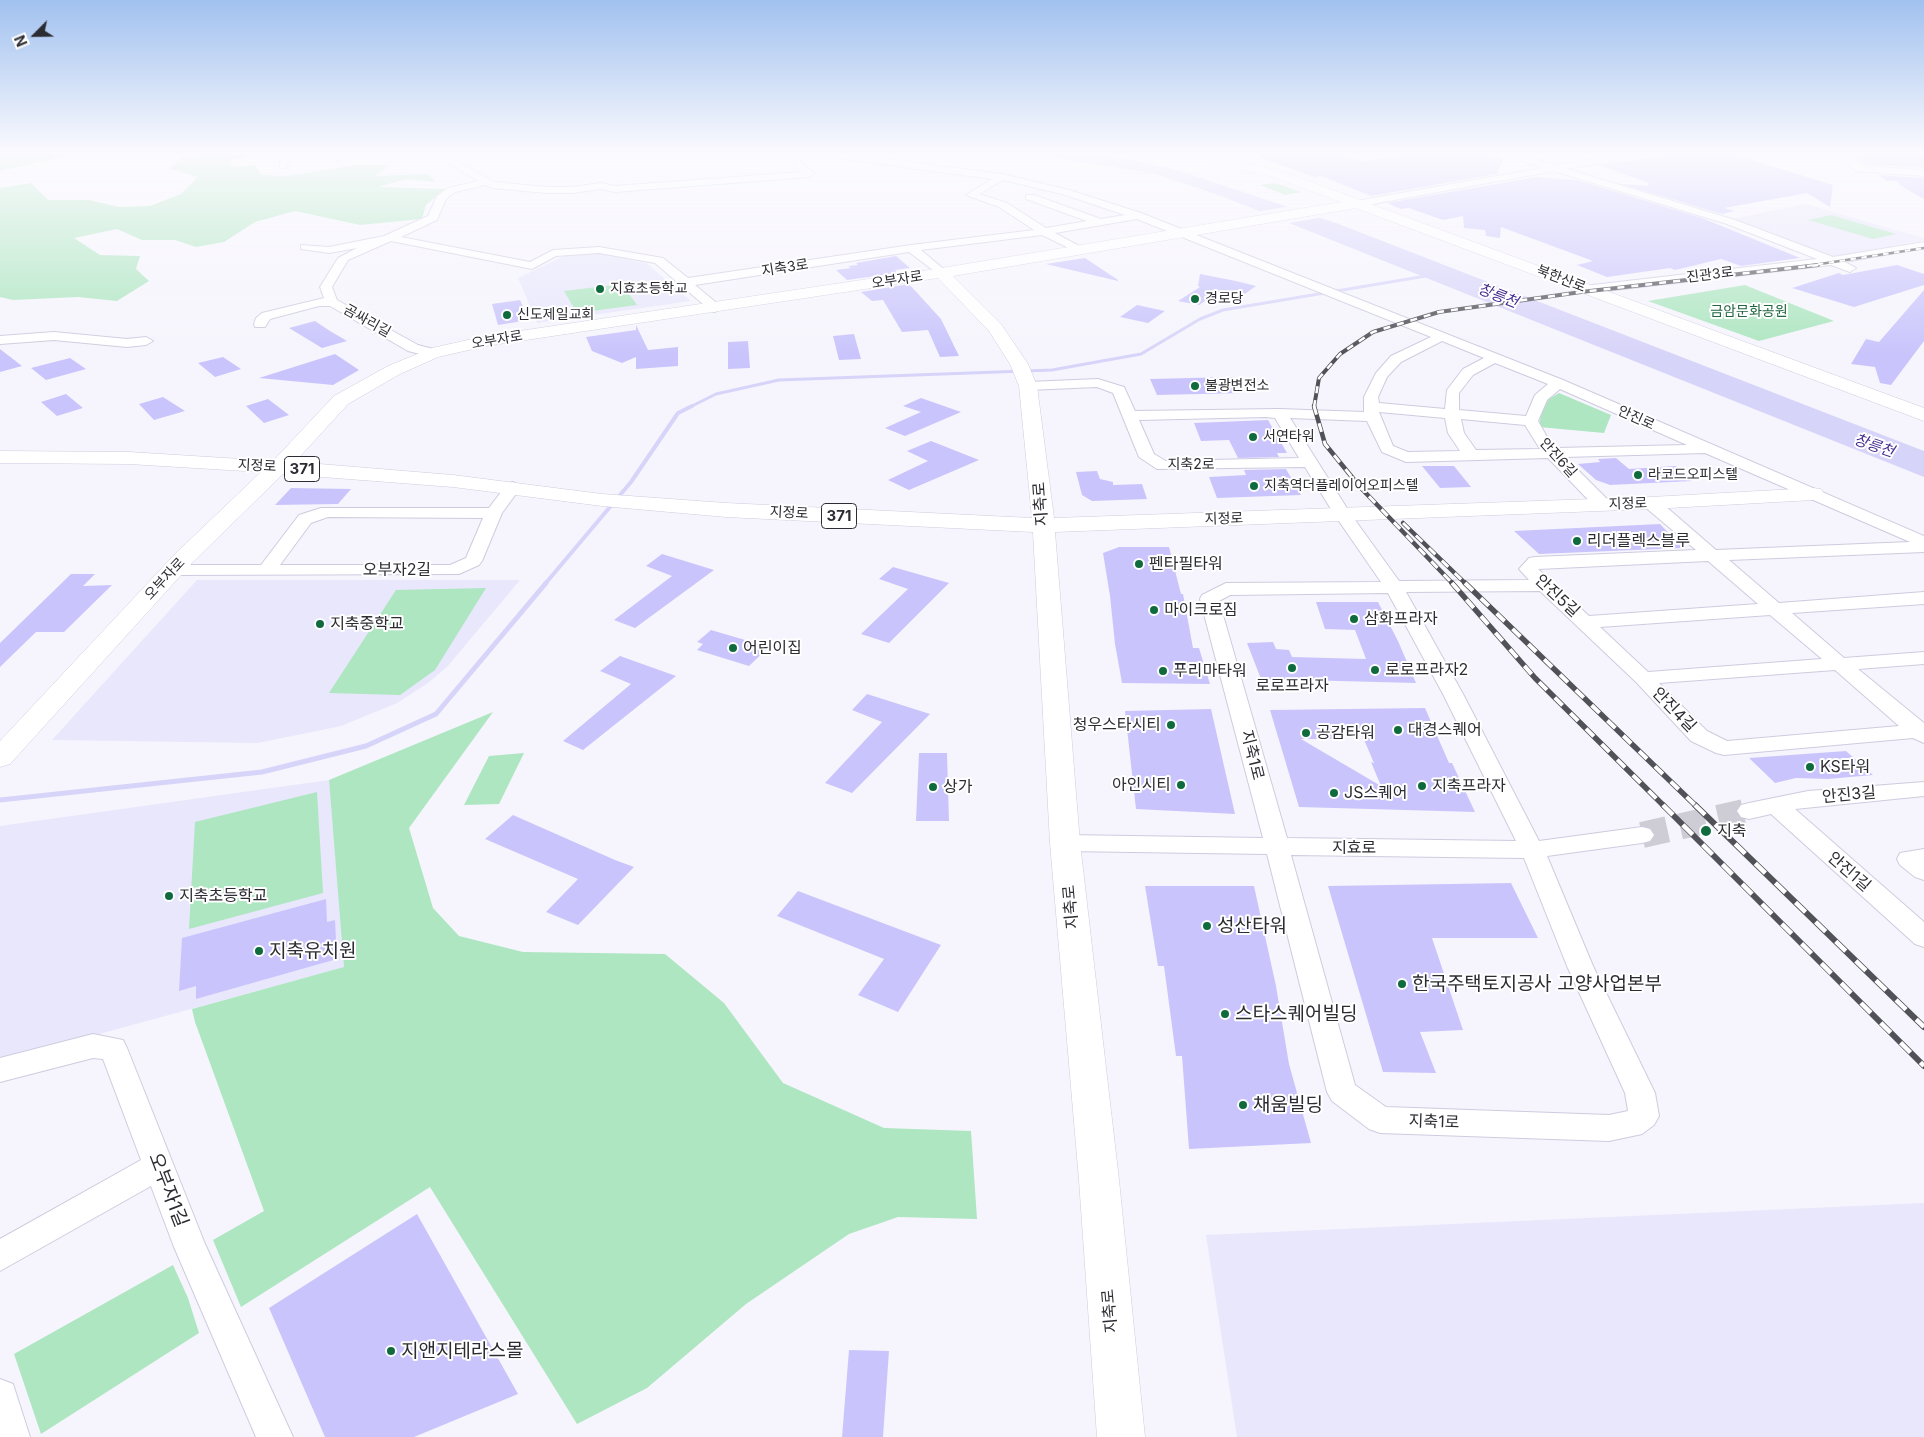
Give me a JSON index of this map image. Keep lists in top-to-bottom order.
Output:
{
  "streets": {
    "main road": [
      "북한산로",
      "오부자로",
      "지정로",
      "371",
      "지축로"
    ],
    "street": [
      "지축3로",
      "진관3로",
      "곰싸리길",
      "안진로",
      "안진6길",
      "지축2로",
      "오부자2길",
      "안진5길",
      "안진4길",
      "지축1로",
      "안진3길",
      "지효로",
      "안진1길",
      "오부자1길"
    ]
  },
  "crossings": [
    ["지축3로", "지축로"],
    ["진관3로", "북한산로"],
    ["오부자로", "곰싸리길"],
    ["오부자로", "안진로"],
    ["오부자로", "지정로"],
    ["오부자로", "지축로"],
    ["오부자로", "오부자2길"],
    ["안진로", "안진6길"],
    ["안진로", "지정로"],
    ["안진6길", "지정로"],
    ["지축2로", "지축로"],
    ["지정로", "지축로"],
    ["지정로", "오부자2길"],
    ["지정로", "지축1로"],
    ["지축로", "지효로"],
    ["지축1로", "지효로"],
    ["안진3길", "안진1길"]
  ],
  "water": ["창릉천"],
  "parks": ["금암문화공원"],
  "places": [
    "지효초등학교",
    "경로당",
    "신도제일교회",
    "불광변전소",
    "서연타워",
    "라코드오피스텔",
    "지축역더플레이어오피스텔",
    "리더플렉스블루",
    "펜타필타워",
    "마이크로짐",
    "삼화프라자",
    "지축중학교",
    "어린이집",
    "로로프라자",
    "로로프라자2",
    "푸리마타워",
    "청우스타시티",
    "대경스퀘어",
    "공감타워",
    "KS타워",
    "아인시티",
    "지축프라자",
    "상가",
    "JS스퀘어",
    "지축",
    "지축초등학교",
    "성산타워",
    "지축유치원",
    "한국주택토지공사 고양사업본부",
    "스타스퀘어빌딩",
    "채움빌딩",
    "지앤지테라스몰"
  ],
  "north": "bottom left"
}
